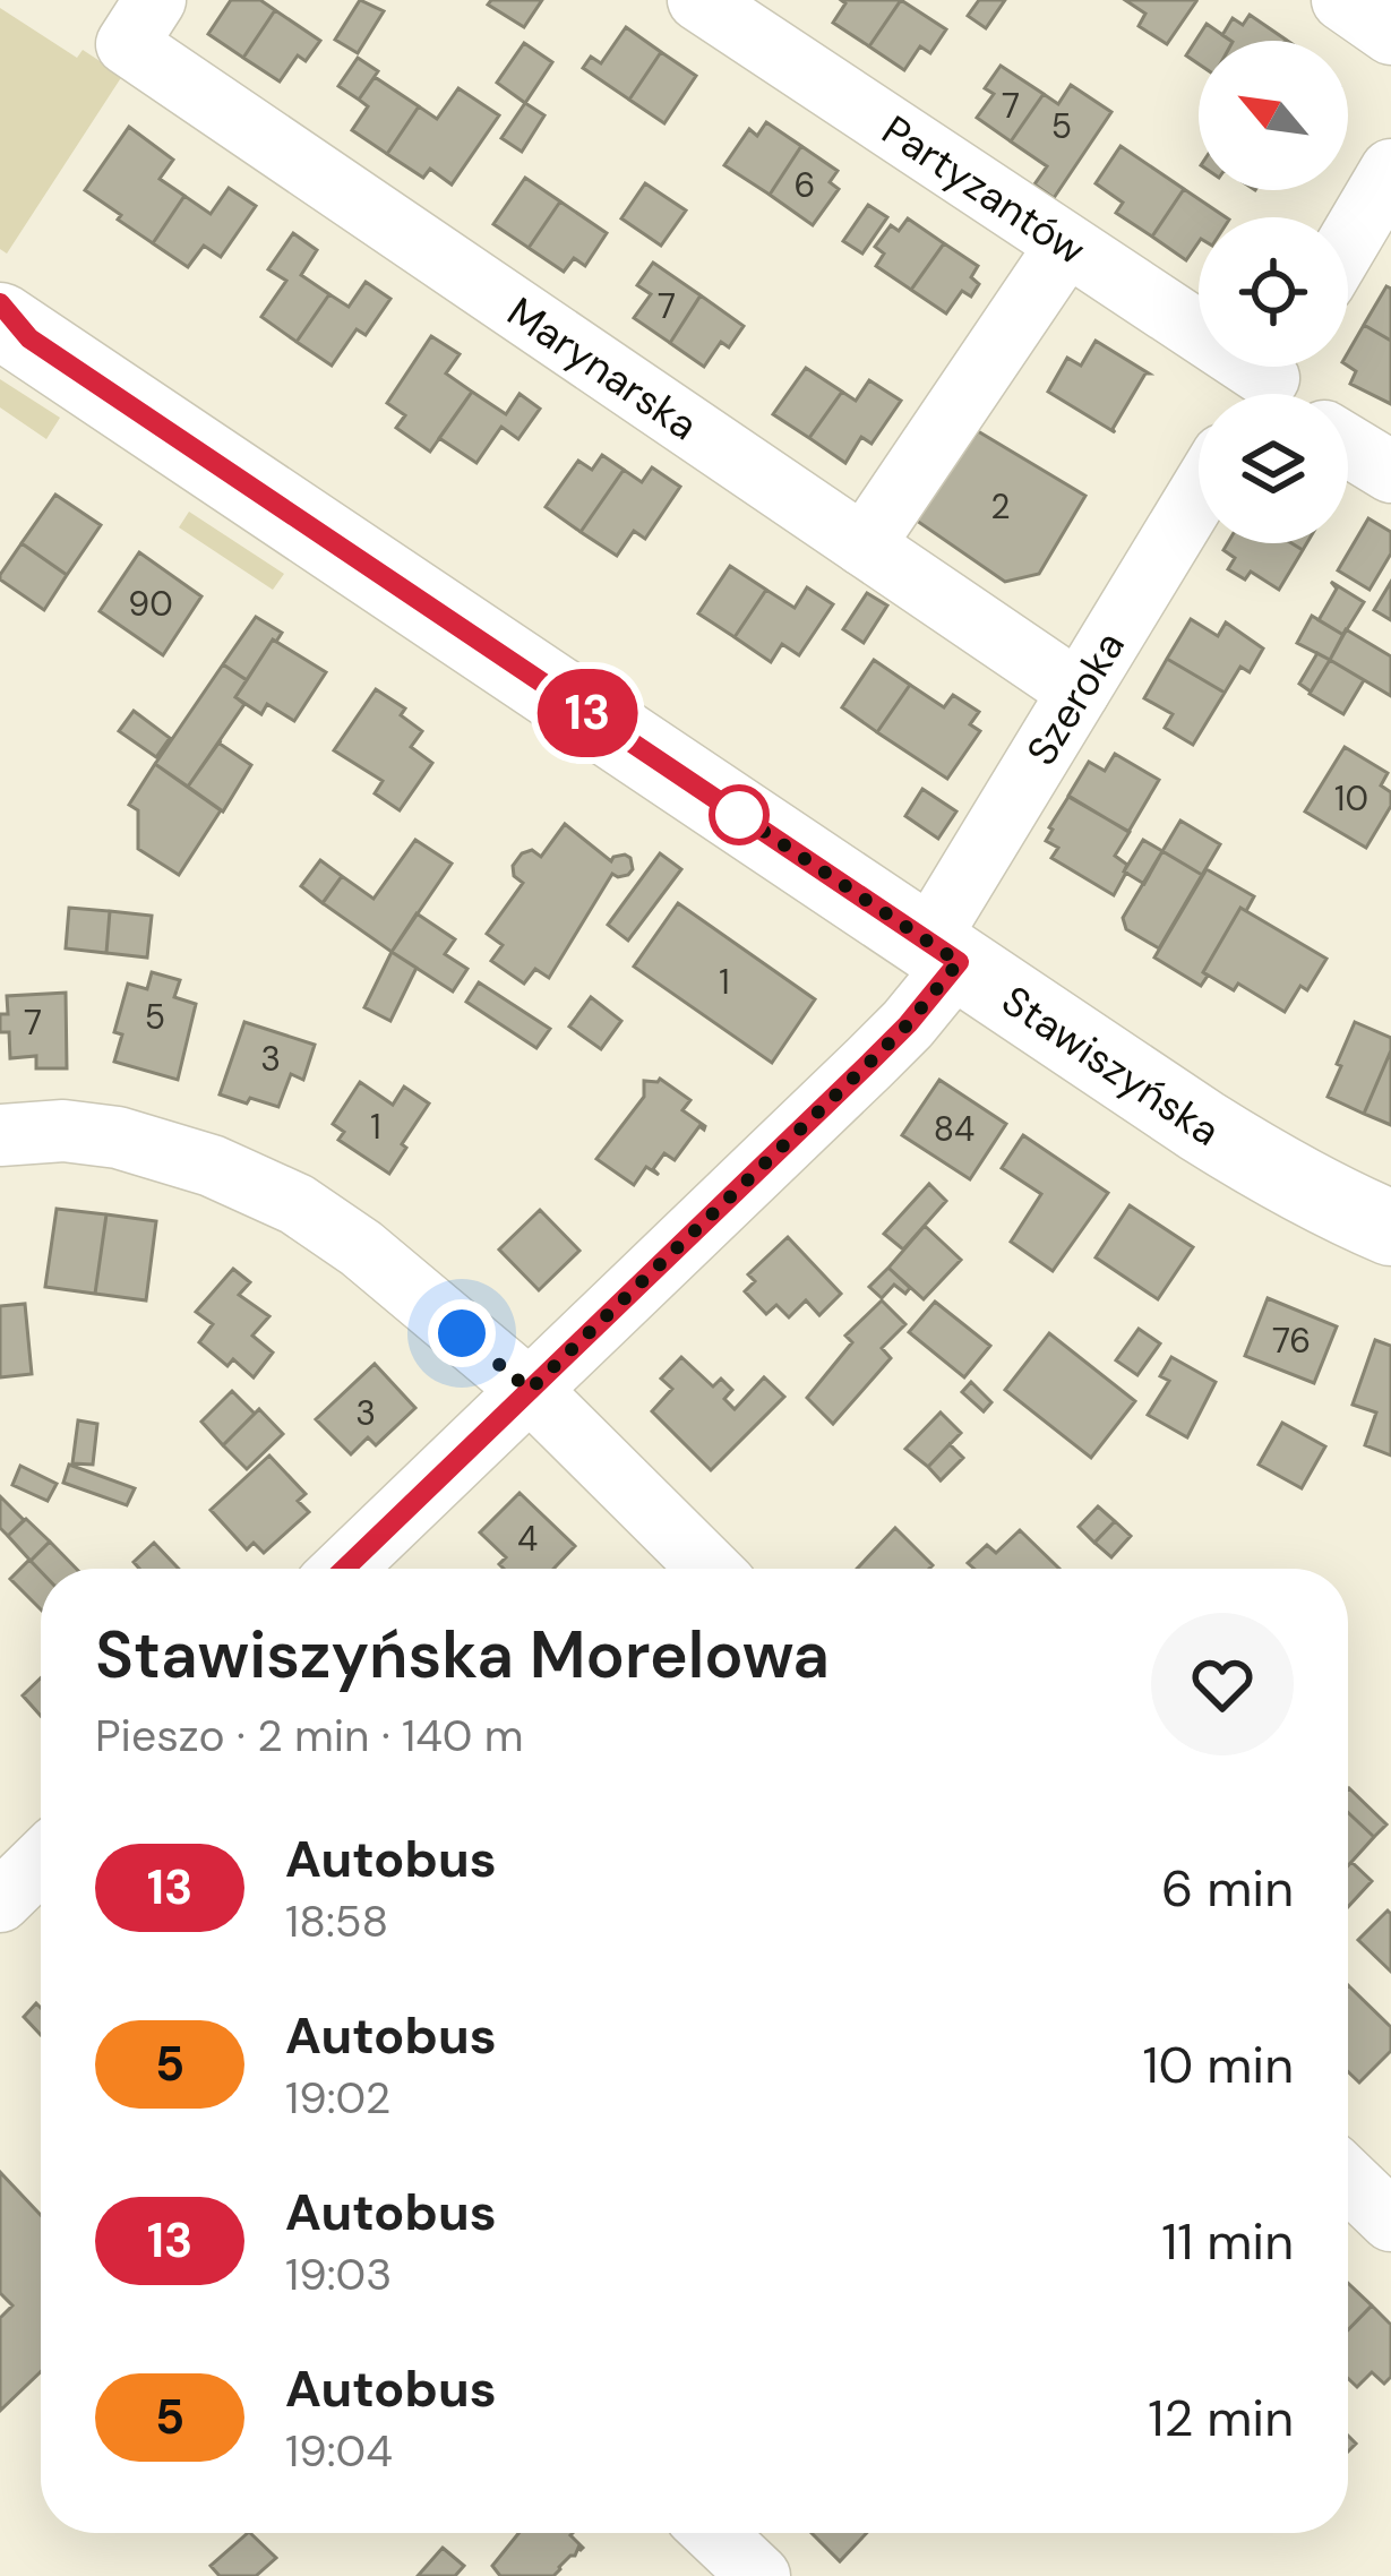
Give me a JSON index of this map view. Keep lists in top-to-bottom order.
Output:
{
  "streets": {
    "main road": ["Stawiszyńska"],
    "street": ["Partyzantów", "Marynarska", "Szeroka"]
  },
  "crossings": [
    ["Marynarska", "Szeroka"],
    ["Szeroka", "Stawiszyńska"]
  ],
  "lines": ["bus line 13"],
  "house_numbers": [
    "7",
    "5",
    "6",
    "7",
    "2",
    "90",
    "10",
    "1",
    "5",
    "7",
    "3",
    "1",
    "84",
    "76",
    "3",
    "4"
  ],
  "north": "top left",
  "page": {
    "on_map": "13",
    "heading": ["Stawiszyńska Morelowa", "Pieszo · 2 min · 140 m"],
    "list": [
      {
        "mark": "13",
        "name": "Autobus",
        "note": "18:58",
        "value": "6 min"
      },
      {
        "mark": "5",
        "name": "Autobus",
        "note": "19:02",
        "value": "10 min"
      },
      {
        "mark": "13",
        "name": "Autobus",
        "note": "19:03",
        "value": "11 min"
      },
      {
        "mark": "5",
        "name": "Autobus",
        "note": "19:04",
        "value": "12 min"
      }
    ]
  }
}
